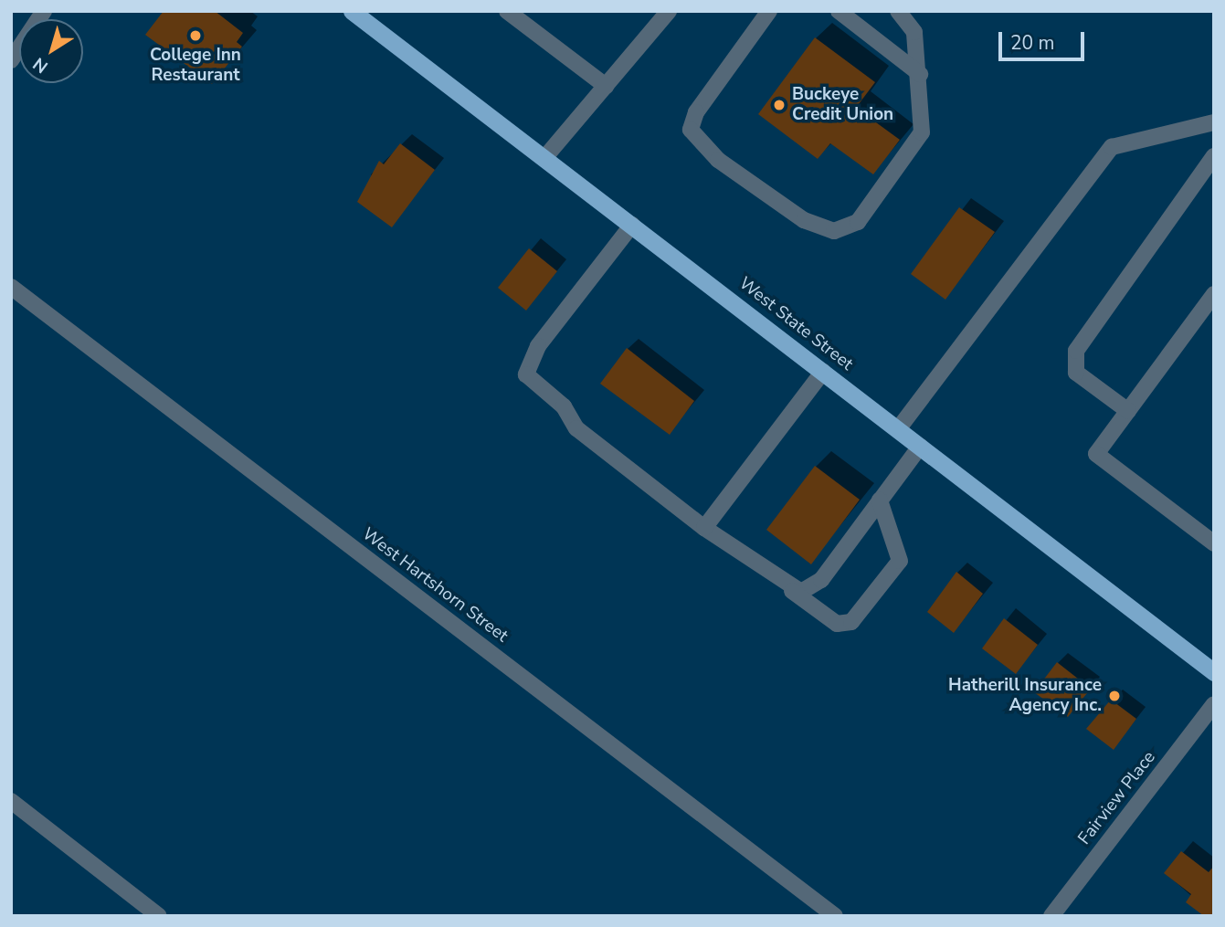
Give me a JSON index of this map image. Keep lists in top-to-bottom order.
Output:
{
  "streets": {
    "highway": ["West State Street"],
    "street": ["West Hartshorn Street", "Fairview Place"]
  },
  "places": ["College Inn Restaurant", "Buckeye Credit Union", "Hatherill Insurance Agency Inc."],
  "scale_bar": "20 m",
  "north": "bottom left"
}
